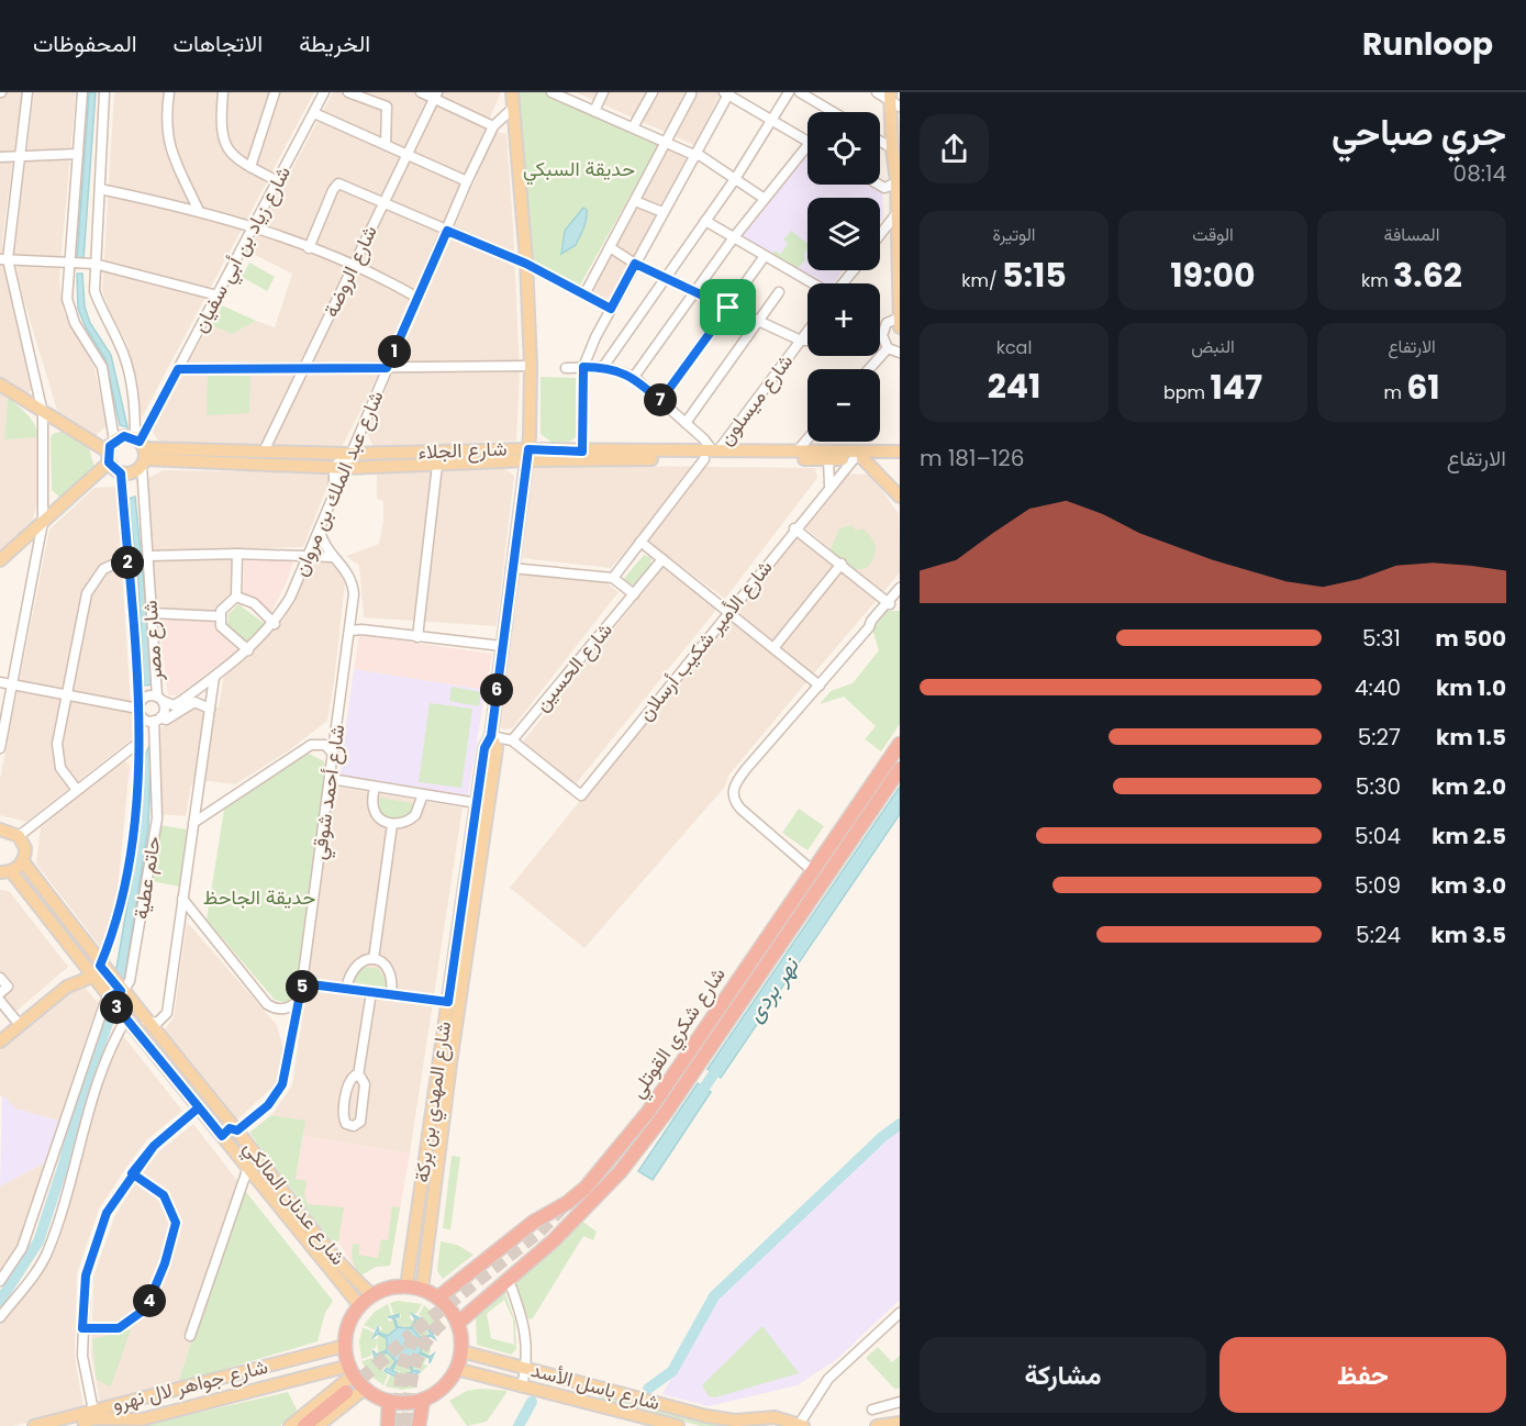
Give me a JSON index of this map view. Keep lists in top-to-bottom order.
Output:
{
  "streets": {
    "highway": ["شارع شكري القوتلي"],
    "main road": [
      "شارع الجلاء",
      "شارع المهدي بن بركة",
      "شارع عدنان المالكي",
      "شارع جواهر لال نهرو",
      "شارع باسل الأسد"
    ],
    "street": [
      "شارع زياد بن أبي سفيان",
      "شارع الروضة",
      "شارع ميسلون",
      "شارع عبد الملك بن مروان",
      "شارع مصر",
      "شارع الأمير شكيب أرسلان",
      "شارع الحسين",
      "شارع أحمد شوقي",
      "حاتم عطية"
    ]
  },
  "crossings": [
    ["شارع زياد بن أبي سفيان", "شارع الجلاء"],
    ["شارع زياد بن أبي سفيان", "شارع مصر"],
    ["شارع الروضة", "شارع الجلاء"],
    ["شارع ميسلون", "شارع الجلاء"],
    ["شارع الجلاء", "شارع عبد الملك بن مروان"],
    ["شارع الجلاء", "شارع مصر"],
    ["شارع الجلاء", "شارع الأمير شكيب أرسلان"],
    ["شارع الجلاء", "شارع المهدي بن بركة"],
    ["شارع عبد الملك بن مروان", "شارع مصر"],
    ["شارع عبد الملك بن مروان", "شارع أحمد شوقي"],
    ["شارع عبد الملك بن مروان", "حاتم عطية"],
    ["شارع عبد الملك بن مروان", "شارع المهدي بن بركة"],
    ["شارع مصر", "حاتم عطية"],
    ["شارع الأمير شكيب أرسلان", "شارع الحسين"],
    ["شارع أحمد شوقي", "شارع عدنان المالكي"],
    ["حاتم عطية", "شارع عدنان المالكي"],
    ["شارع شكري القوتلي", "شارع المهدي بن بركة"],
    ["شارع شكري القوتلي", "شارع عدنان المالكي"],
    ["شارع شكري القوتلي", "شارع جواهر لال نهرو"],
    ["شارع شكري القوتلي", "شارع باسل الأسد"],
    ["شارع المهدي بن بركة", "شارع عدنان المالكي"],
    ["شارع المهدي بن بركة", "شارع جواهر لال نهرو"],
    ["شارع المهدي بن بركة", "شارع باسل الأسد"],
    ["شارع عدنان المالكي", "شارع جواهر لال نهرو"],
    ["شارع عدنان المالكي", "شارع باسل الأسد"],
    ["شارع جواهر لال نهرو", "شارع باسل الأسد"]
  ],
  "water": ["نهر بردى"],
  "parks": ["حديقة السبكي", "حديقة الجاحظ"],
  "page": {
    "header": "Runloop",
    "nav": ["الخريطة", "الاتجاهات", "المحفوظات"],
    "heading": ["جري صباحي", "08:14"],
    "map_buttons": ["+", "−"],
    "stats": [
      ["المسافة", "3.62 km"],
      ["الوقت", "19:00"],
      ["الوتيرة", "5:15 /km"],
      ["الارتفاع", "61 m"],
      ["النبض", "147 bpm"],
      ["kcal", "241"]
    ],
    "pins": [
      "1",
      "7",
      "2",
      "6",
      "5",
      "3",
      "4"
    ],
    "chart": ["الارتفاع", "126–181 m"],
    "list": [
      {
        "name": "500 m",
        "note": "5:31"
      },
      {
        "name": "1.0 km",
        "note": "4:40"
      },
      {
        "name": "1.5 km",
        "note": "5:27"
      },
      {
        "name": "2.0 km",
        "note": "5:30"
      },
      {
        "name": "2.5 km",
        "note": "5:04"
      },
      {
        "name": "3.0 km",
        "note": "5:09"
      },
      {
        "name": "3.5 km",
        "note": "5:24"
      }
    ],
    "buttons": ["حفظ", "مشاركة"]
  }
}
